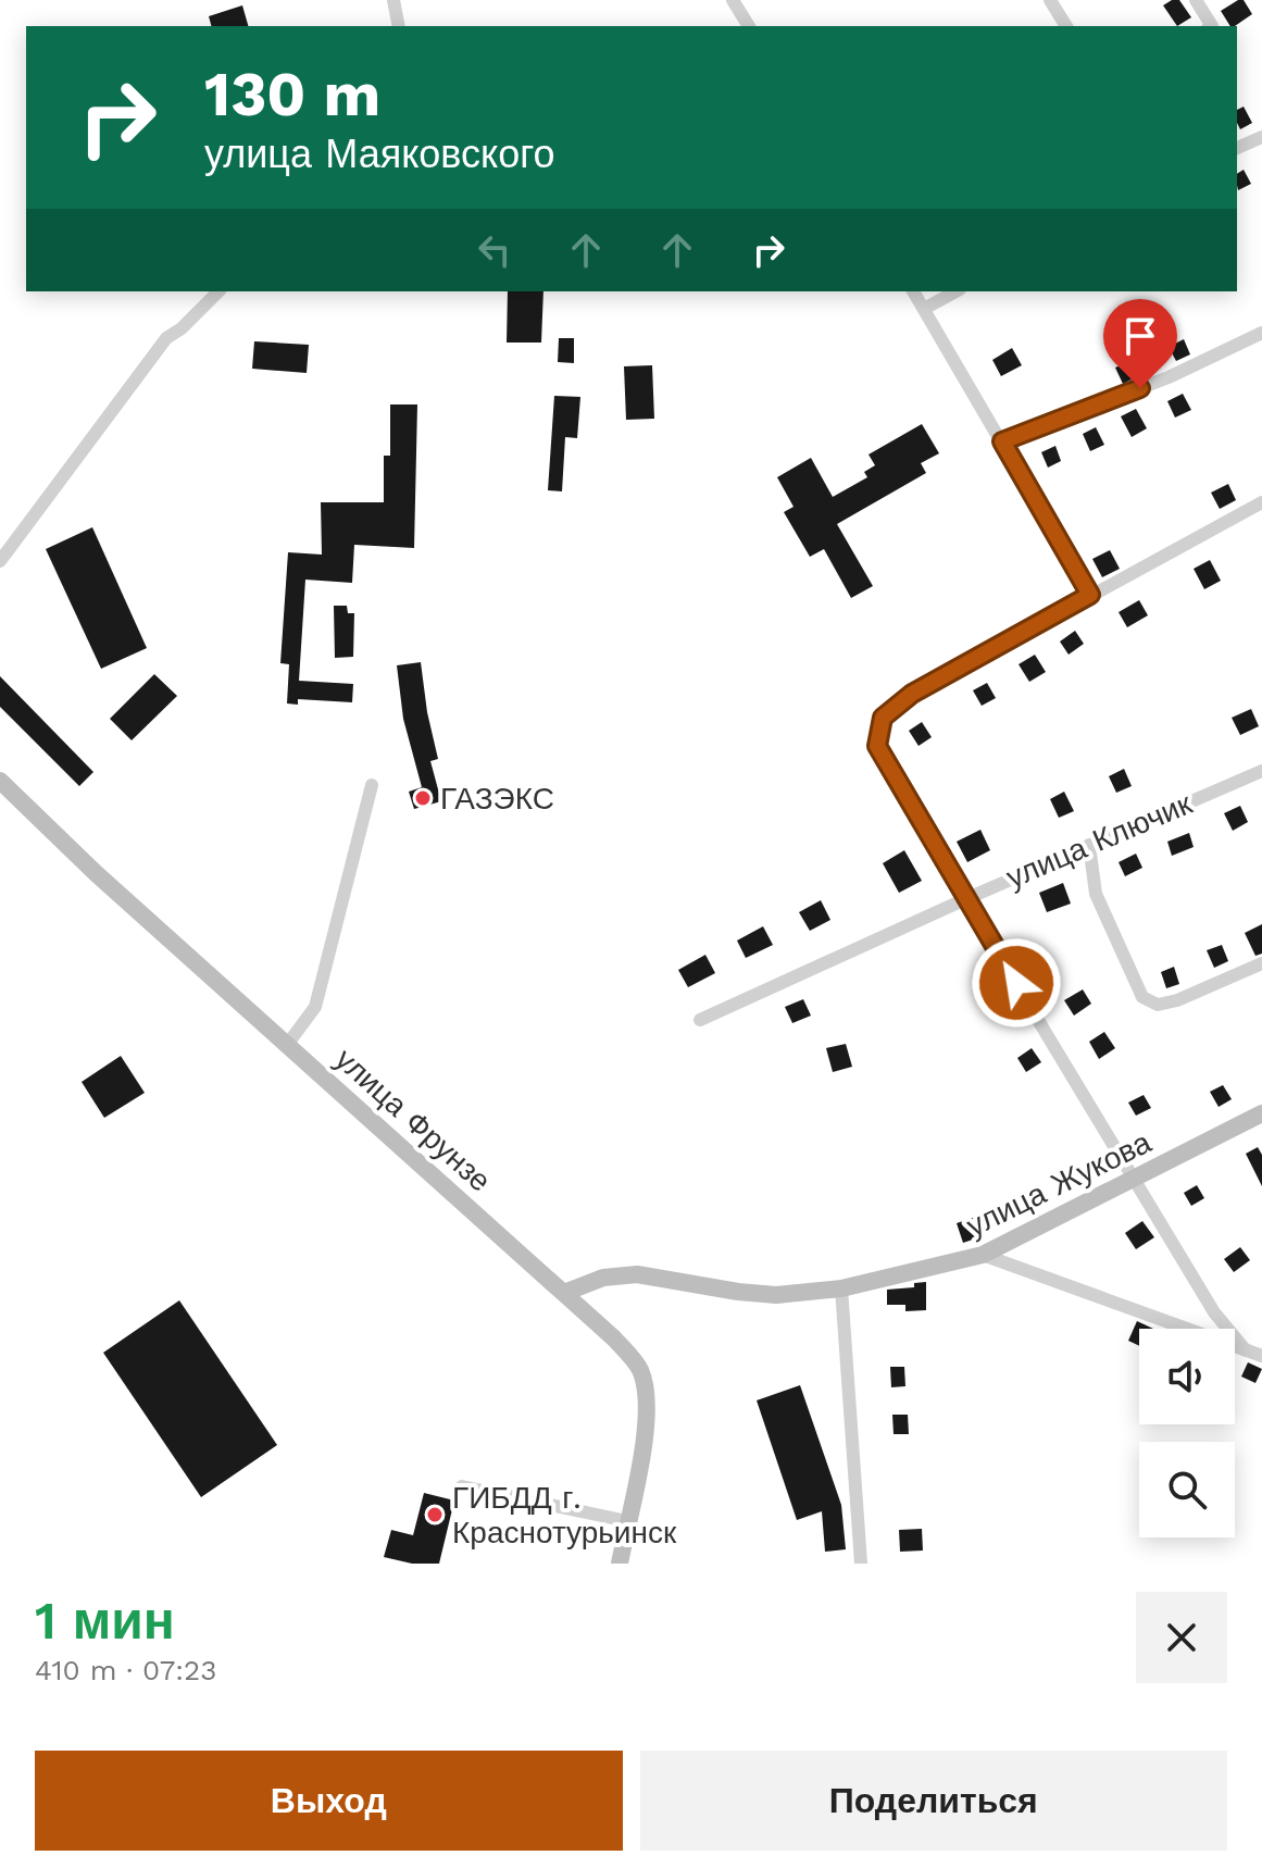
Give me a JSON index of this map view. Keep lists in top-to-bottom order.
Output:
{
  "streets": {
    "main road": ["улица Фрунзе", "улица Жукова"],
    "street": ["улица Ключик"]
  },
  "crossings": [
    ["улица Фрунзе", "улица Жукова"]
  ],
  "places": ["ГАЗЭКС", "ГИБДД г. Краснотурьинск"],
  "page": {
    "turn": ["130 m", "улица Маяковского"],
    "heading": ["1 мин", "410 m · 07:23"],
    "buttons": ["Выход", "Поделиться"]
  }
}
